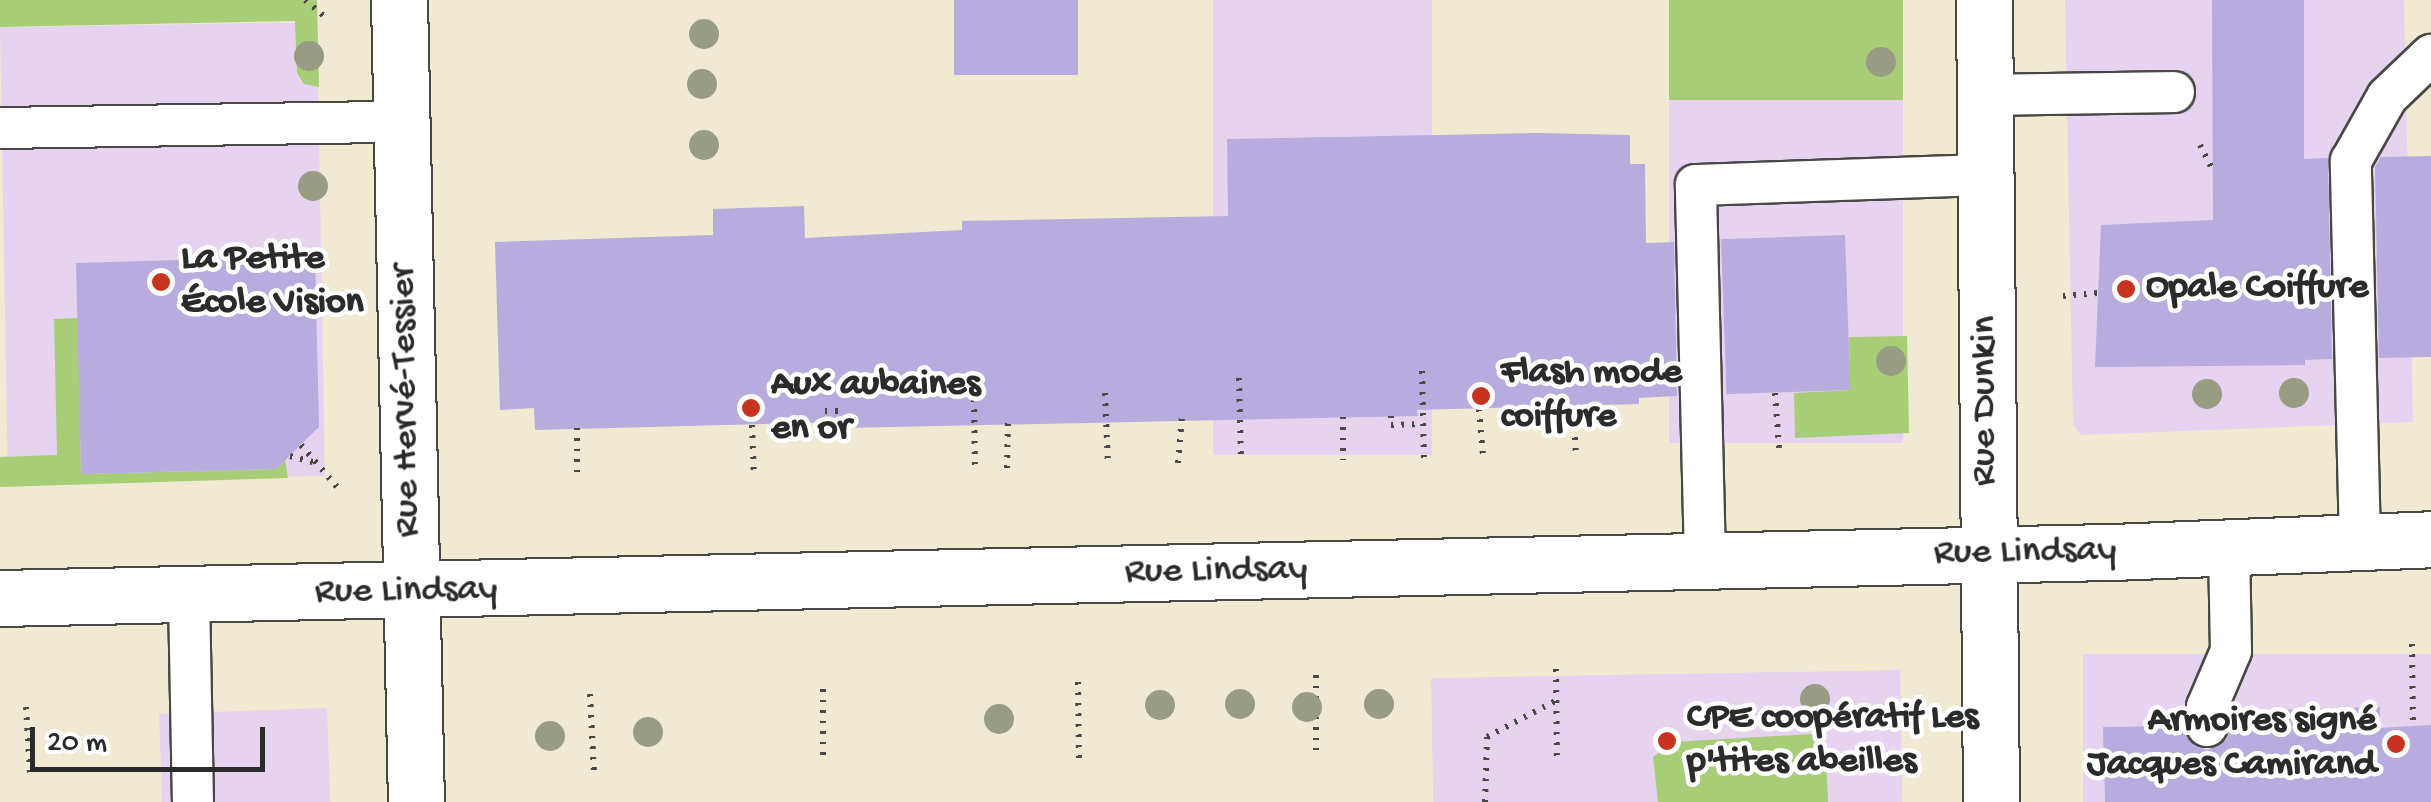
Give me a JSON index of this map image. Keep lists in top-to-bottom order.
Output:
{
  "streets": {
    "street": ["Rue Hervé-Tessier", "Rue Dunkin", "Rue Lindsay"]
  },
  "crossings": [
    ["Rue Hervé-Tessier", "Rue Lindsay"],
    ["Rue Dunkin", "Rue Lindsay"]
  ],
  "places": [
    "La Petite École Vision",
    "Opale Coiffure",
    "Flash mode coiffure",
    "Aux aubaines en or",
    "CPE coopératif Les p'tites abeilles",
    "Armoires signé Jacques Camirand"
  ],
  "scale_bar": "20 m"
}
